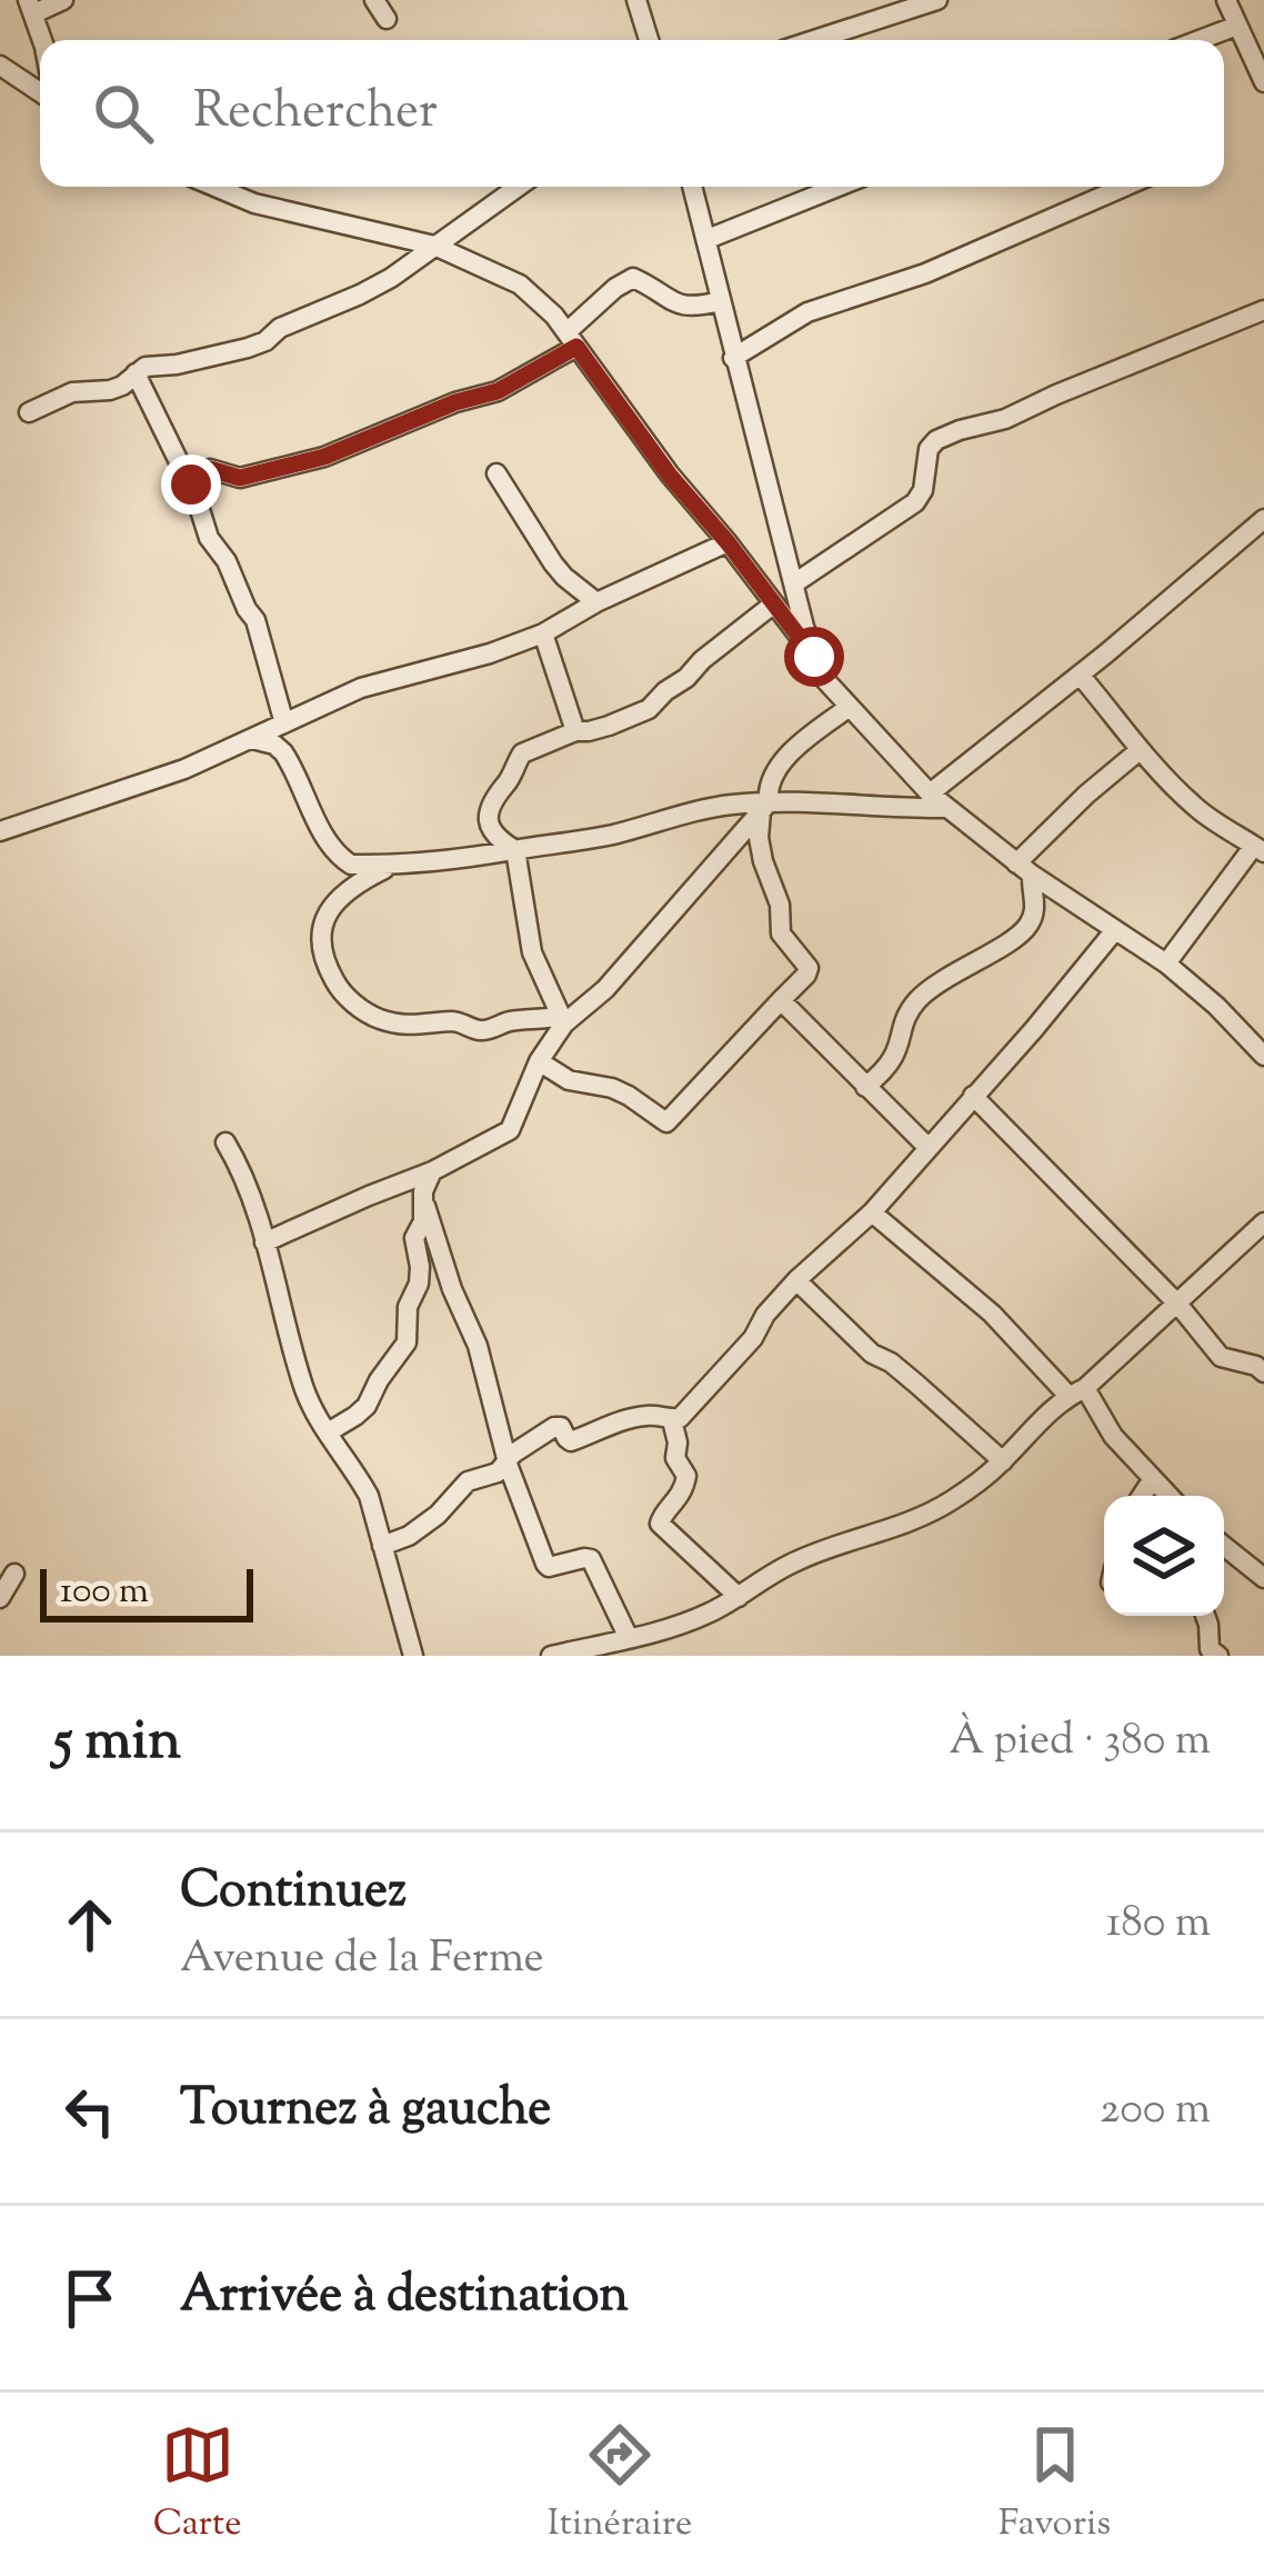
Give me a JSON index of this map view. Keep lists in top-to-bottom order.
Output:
{
  "scale_bar": "100 m",
  "page": {
    "search": "Rechercher",
    "scale": "100 m",
    "heading": ["5 min", "À pied · 380 m"],
    "list": [
      ["Continuez", "Avenue de la Ferme", "180 m"],
      ["Tournez à gauche", "200 m"],
      "Arrivée à destination"
    ],
    "nav": ["Carte", "Itinéraire", "Favoris"]
  }
}
